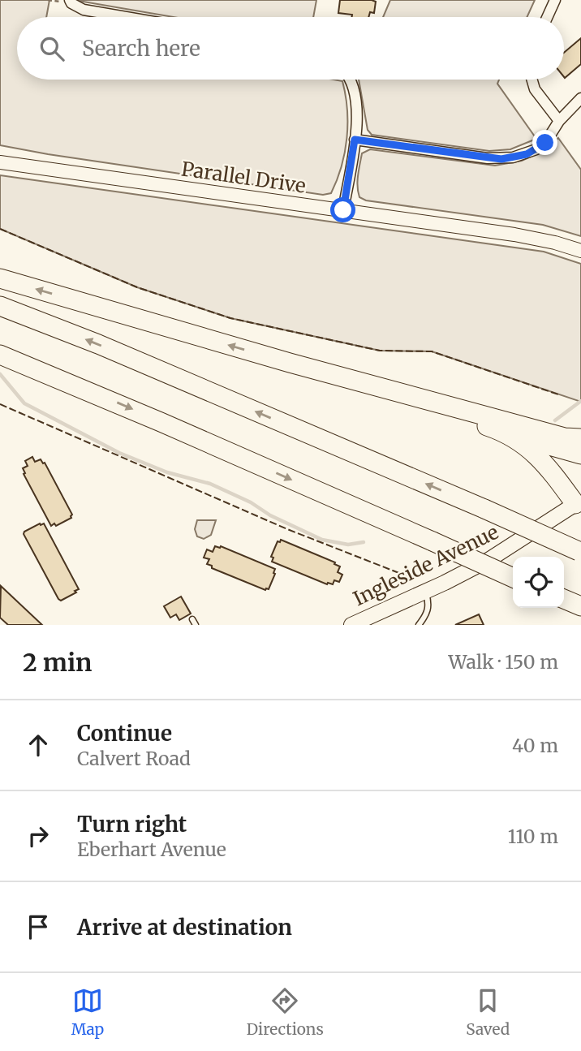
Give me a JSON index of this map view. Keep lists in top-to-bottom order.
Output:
{
  "streets": {
    "main road": ["Ingleside Avenue"],
    "street": ["Parallel Drive"]
  },
  "page": {
    "search": "Search here",
    "heading": ["2 min", "Walk · 150 m"],
    "list": [
      ["Continue", "Calvert Road", "40 m"],
      ["Turn right", "Eberhart Avenue", "110 m"],
      "Arrive at destination"
    ],
    "nav": ["Map", "Directions", "Saved"]
  }
}
